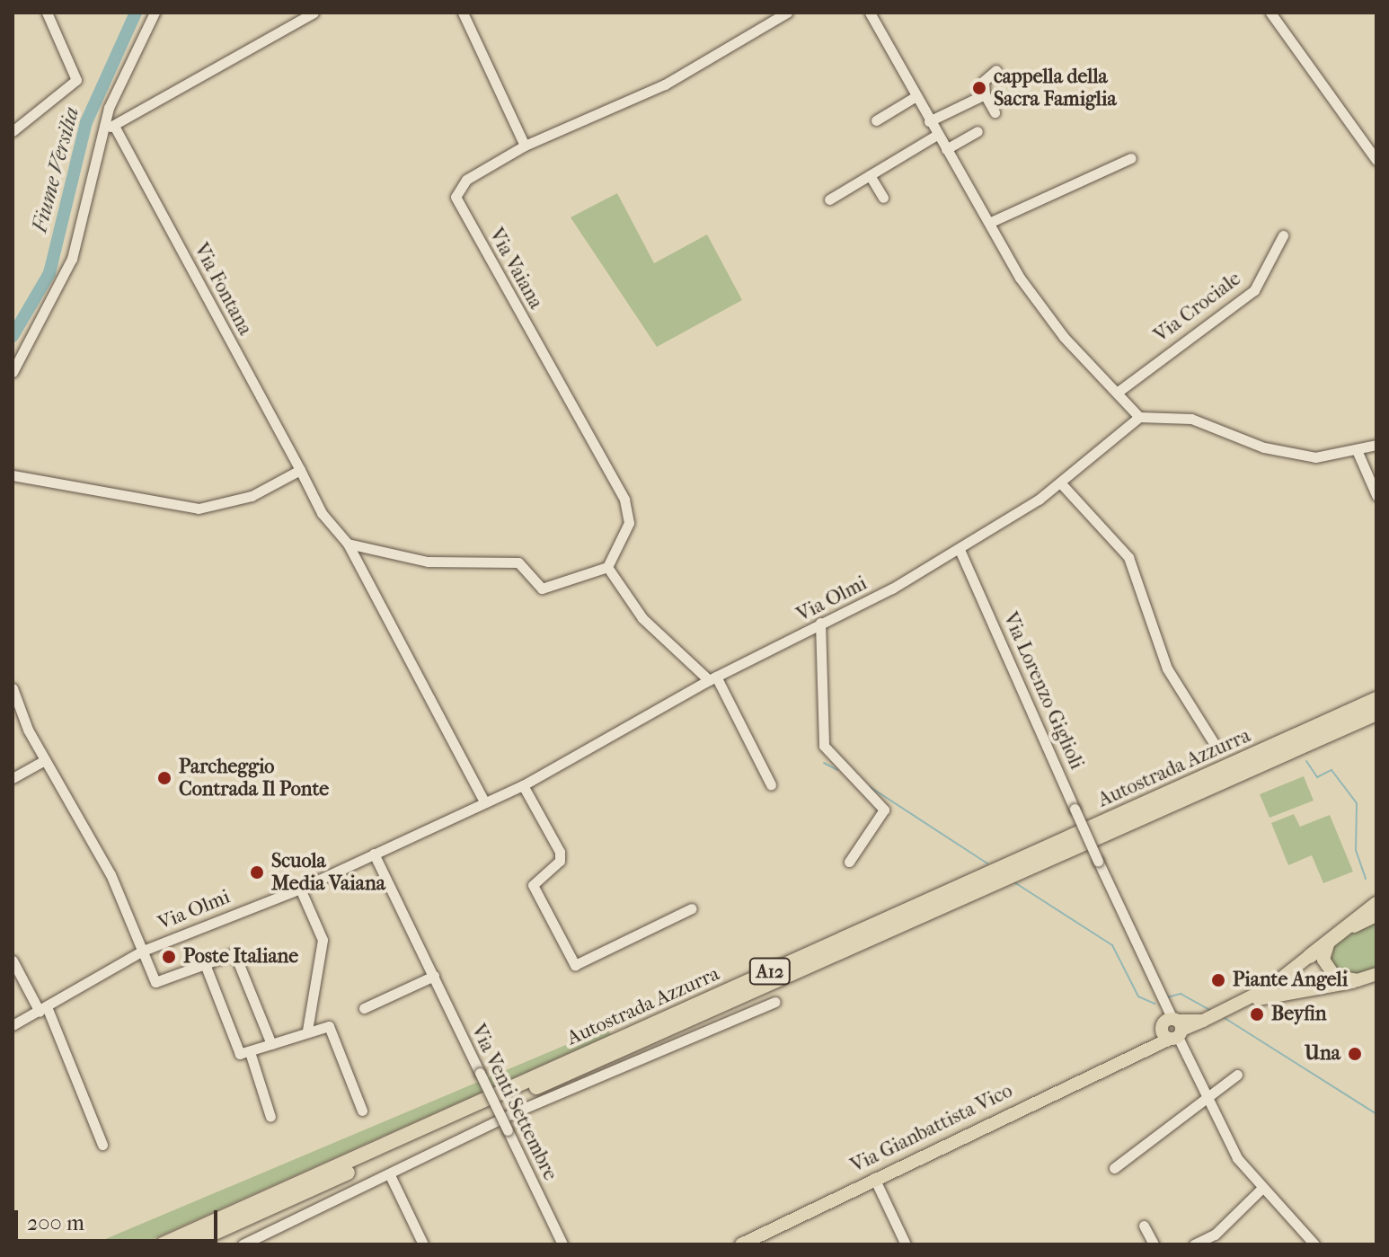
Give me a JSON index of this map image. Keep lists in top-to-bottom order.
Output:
{
  "streets": {
    "highway": ["Autostrada Azzurra", "A12"],
    "main road": ["Via Gianbattista Vico"],
    "street": [
      "Via Vaiana",
      "Via Fontana",
      "Via Crociale",
      "Via Olmi",
      "Via Lorenzo Giglioli",
      "Via Venti Settembre"
    ]
  },
  "crossings": [
    ["Via Olmi", "Via Lorenzo Giglioli"],
    ["Via Olmi", "Via Venti Settembre"],
    ["Via Lorenzo Giglioli", "Via Gianbattista Vico"]
  ],
  "water": ["Fiume Versilia"],
  "places": [
    "cappella della Sacra Famiglia",
    "Parcheggio Contrada Il Ponte",
    "Scuola Media Vaiana",
    "Poste Italiane",
    "Piante Angeli",
    "Beyfin",
    "Una"
  ],
  "scale_bar": "200 m"
}
